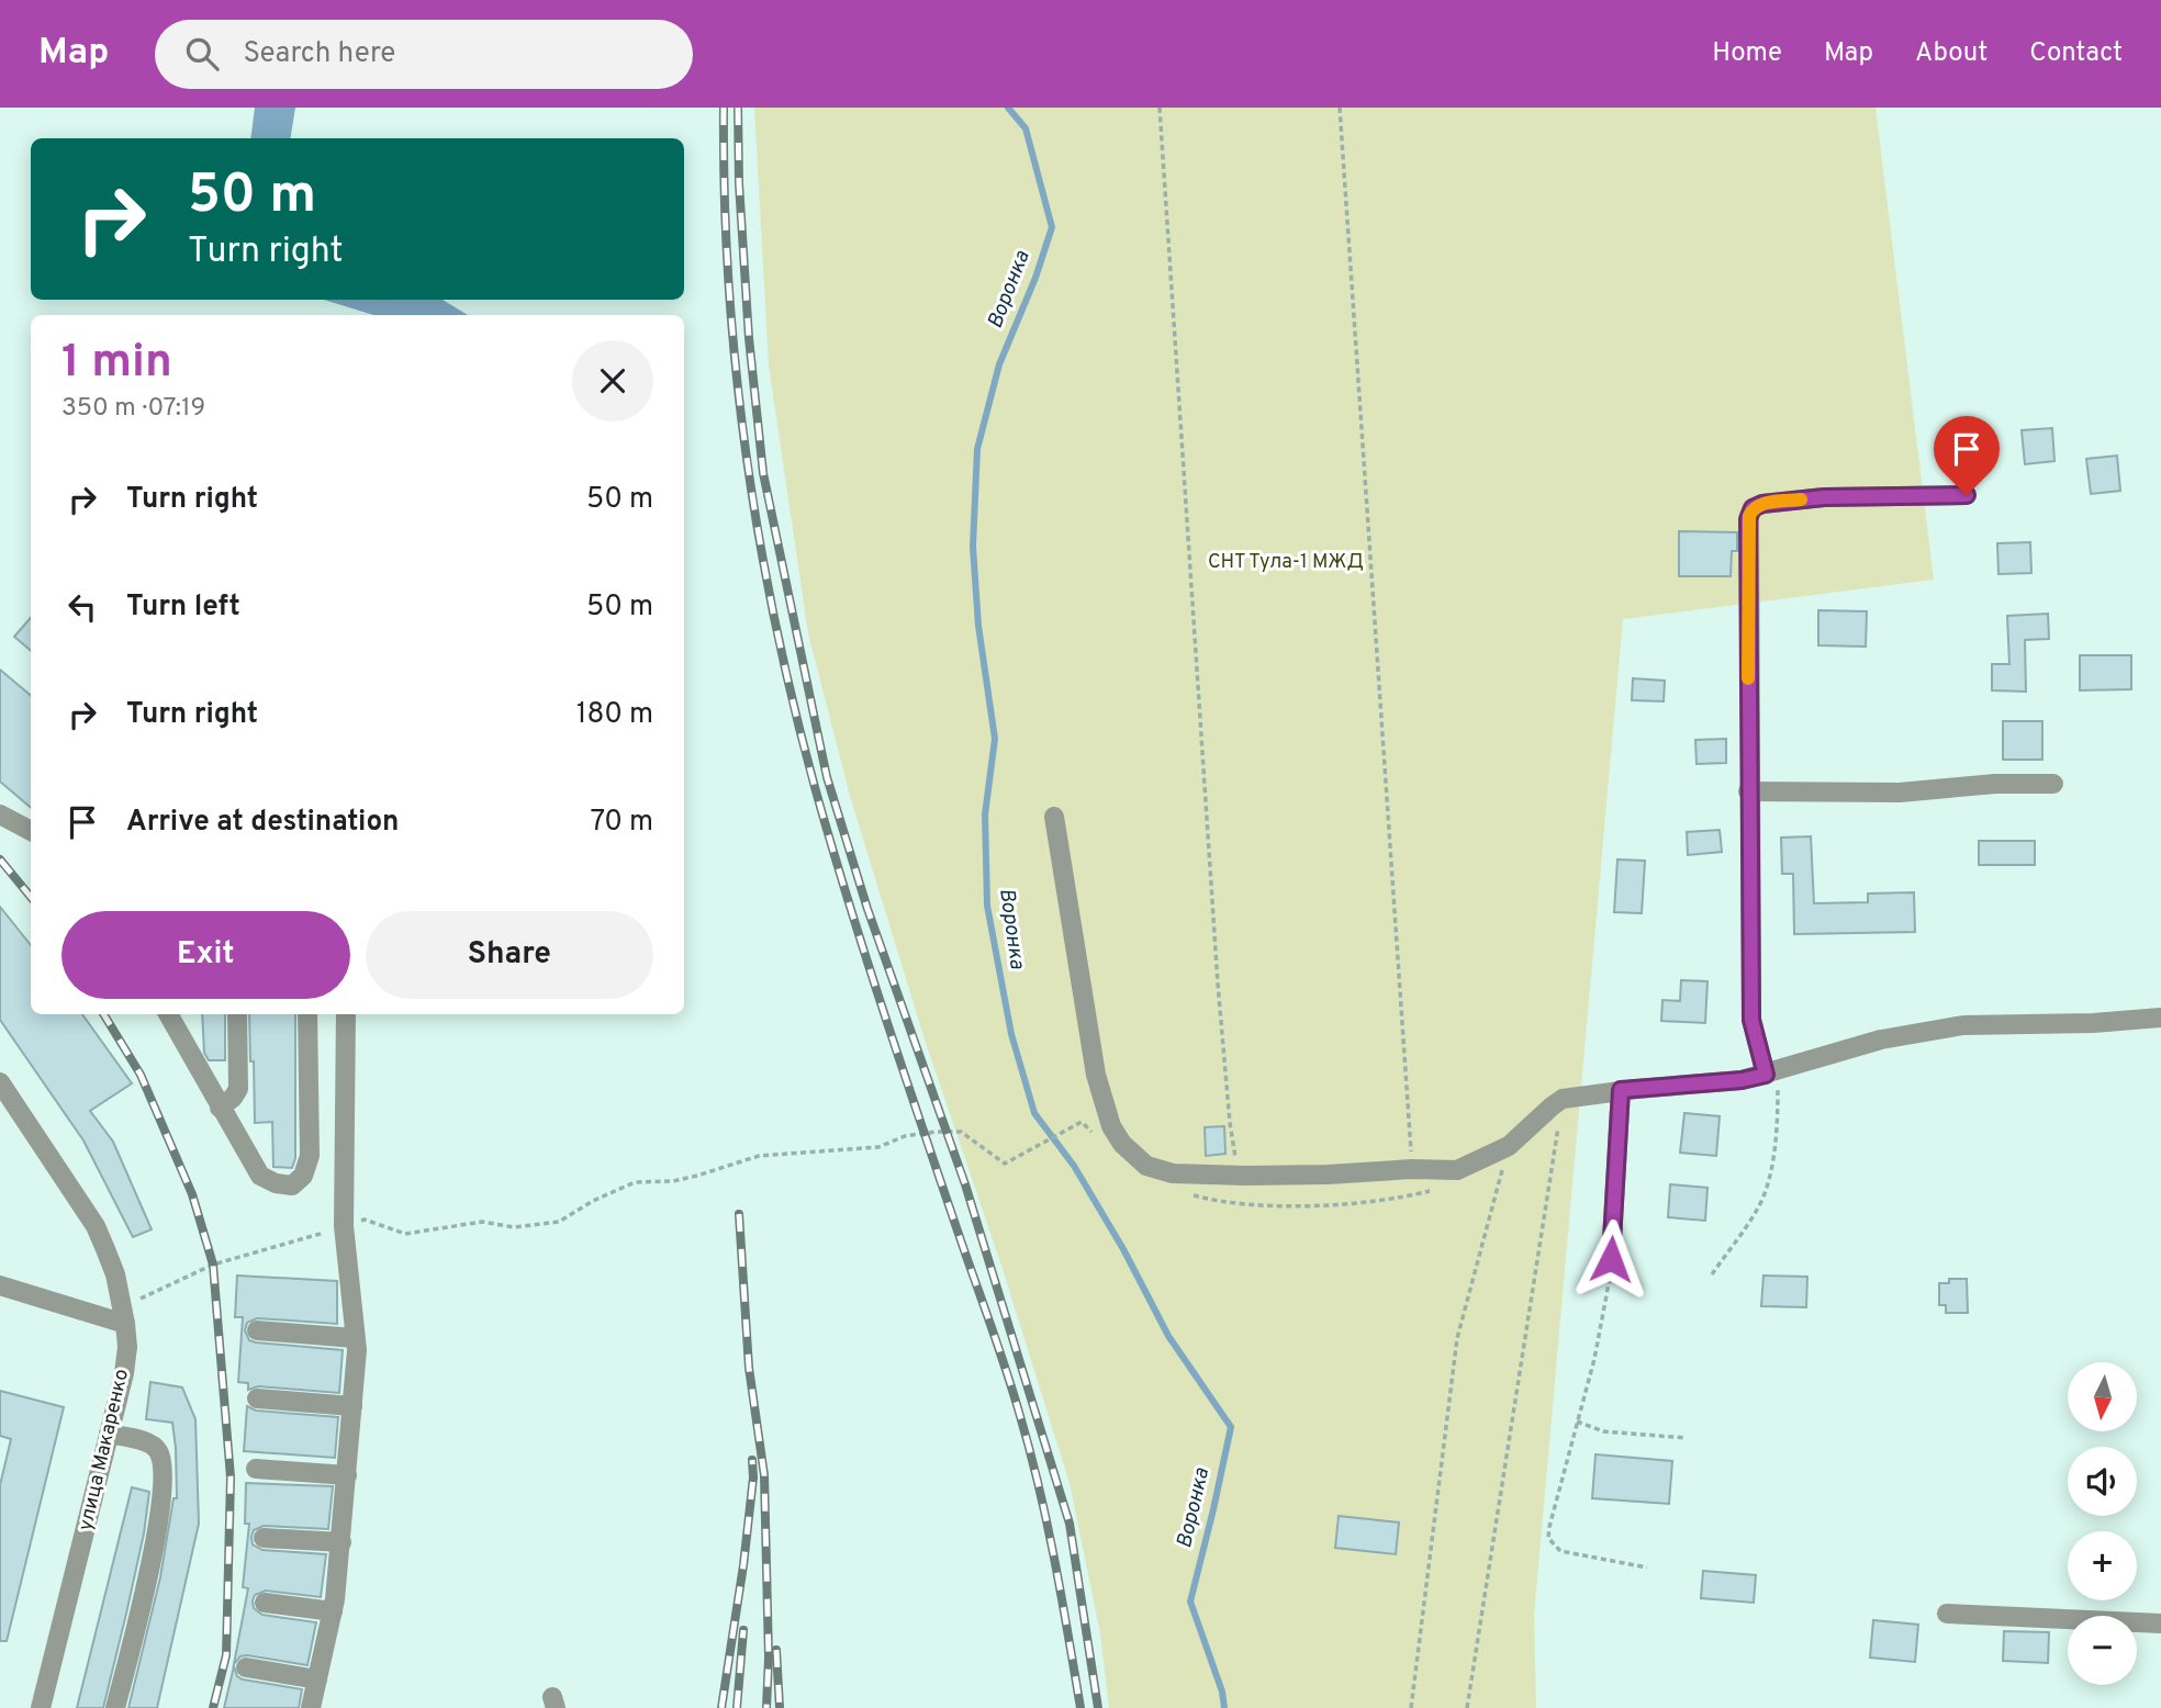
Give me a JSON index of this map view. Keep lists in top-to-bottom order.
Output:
{
  "streets": {
    "street": ["улица Макаренко"]
  },
  "water": ["Воронка"],
  "parks": ["СНТ Тула-1 МЖД"],
  "north": "bottom",
  "page": {
    "header": "Map",
    "search": "Search here",
    "nav": [
      "Home",
      "Map",
      "About",
      "Contact"
    ],
    "turn": ["50 m", "Turn right"],
    "heading": ["1 min", "350 m · 07:19"],
    "list": [
      {
        "name": "Turn right",
        "value": "50 m"
      },
      {
        "name": "Turn left",
        "value": "50 m"
      },
      {
        "name": "Turn right",
        "value": "180 m"
      },
      {
        "name": "Arrive at destination",
        "value": "70 m"
      }
    ],
    "buttons": ["Exit", "Share"],
    "map_buttons": ["+", "−"]
  }
}
